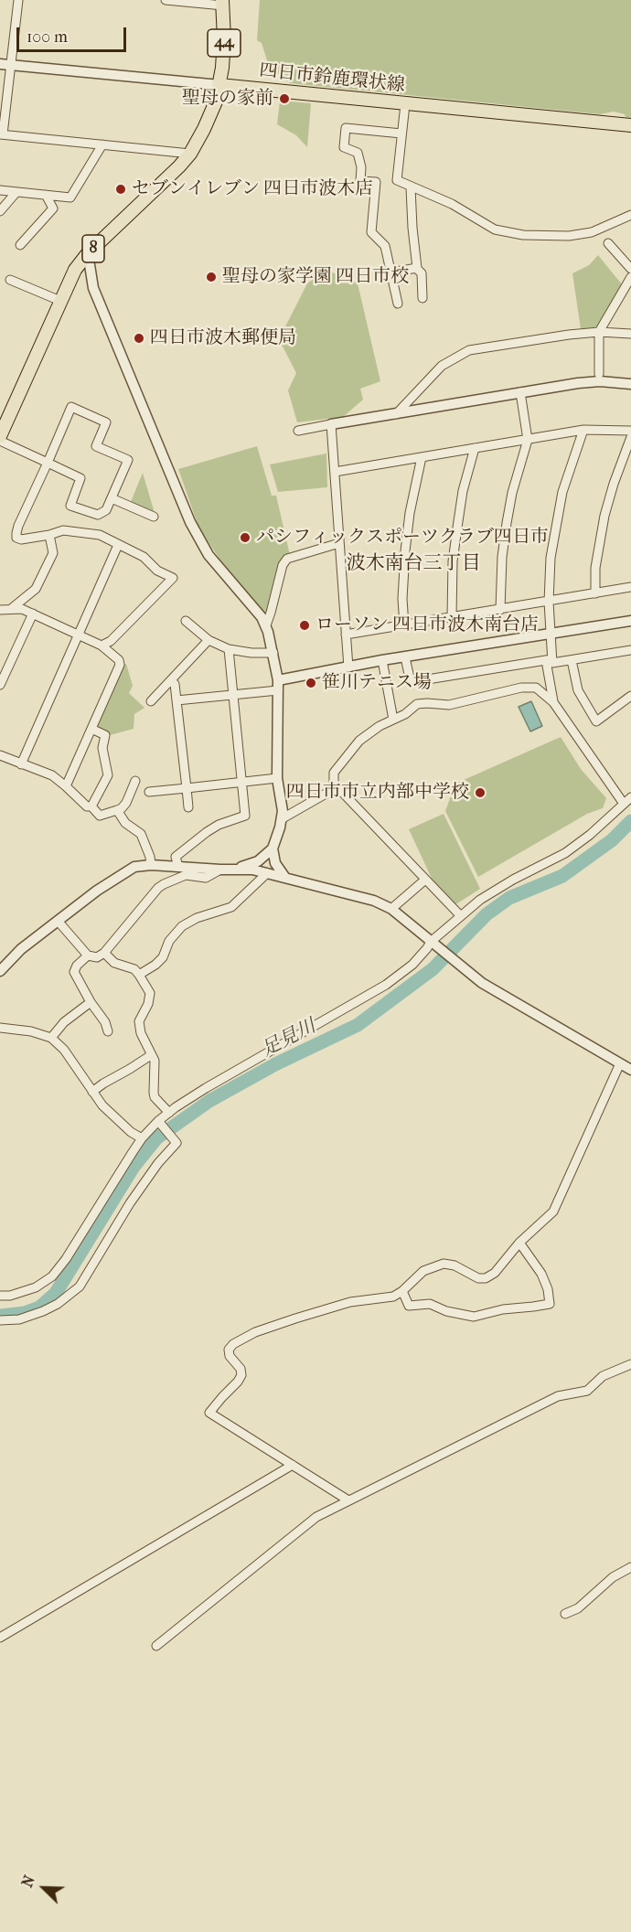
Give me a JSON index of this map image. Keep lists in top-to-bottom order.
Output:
{
  "streets": {
    "main road": ["44", "四日市鈴鹿環状線", "8"]
  },
  "crossings": [
    ["44", "四日市鈴鹿環状線"],
    ["44", "8"],
    ["四日市鈴鹿環状線", "8"]
  ],
  "districts": ["波木南台三丁目"],
  "water": ["足見川"],
  "places": [
    "聖母の家前",
    "セブンイレブン 四日市波木店",
    "聖母の家学園 四日市校",
    "四日市波木郵便局",
    "パシフィックスポーツクラブ四日市",
    "ローソン 四日市波木南台店",
    "笹川テニス場",
    "四日市市立内部中学校"
  ],
  "scale_bar": "100 m",
  "north": "top left"
}
